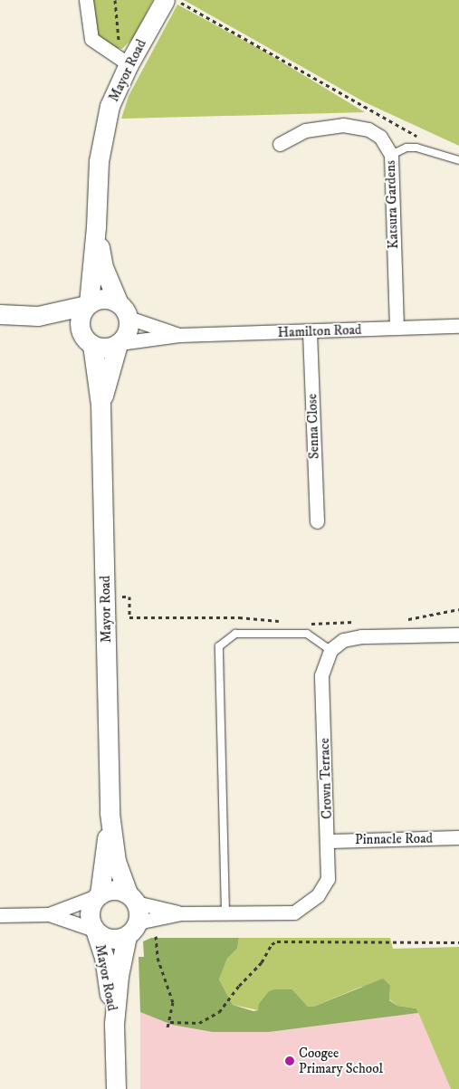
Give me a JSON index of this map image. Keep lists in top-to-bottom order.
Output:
{
  "streets": {
    "main road": ["Mayor Road"],
    "street": [
      "Katsura Gardens",
      "Hamilton Road",
      "Senna Close",
      "Crown Terrace",
      "Pinnacle Road"
    ]
  },
  "crossings": [
    ["Mayor Road", "Hamilton Road"],
    ["Mayor Road", "Crown Terrace"],
    ["Katsura Gardens", "Hamilton Road"],
    ["Hamilton Road", "Senna Close"],
    ["Crown Terrace", "Pinnacle Road"]
  ],
  "places": ["Coogee Primary School"]
}
